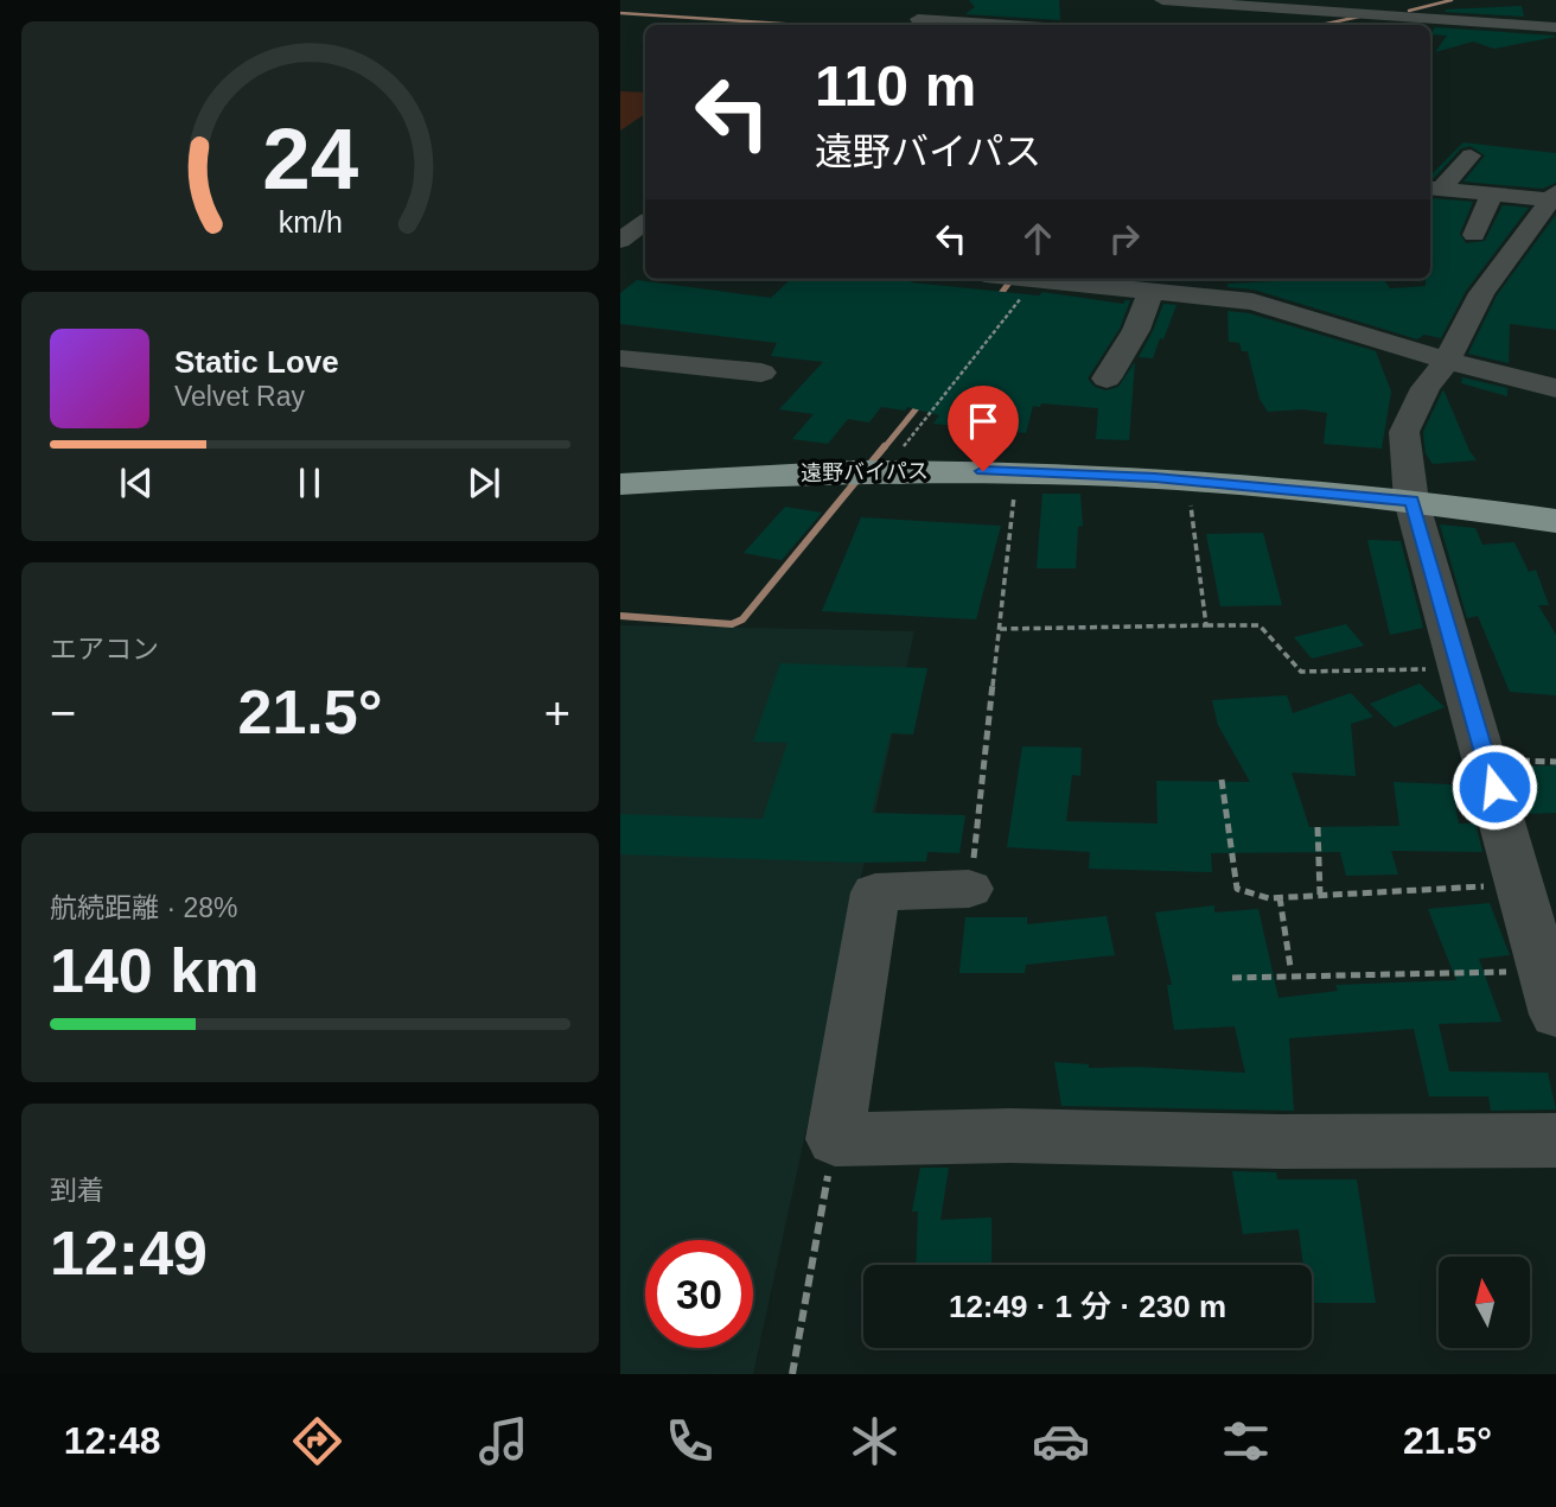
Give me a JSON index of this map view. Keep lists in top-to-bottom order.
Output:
{
  "streets": {
    "highway": ["遠野バイパス"]
  },
  "north": "top",
  "page": {
    "turn": ["110 m", "遠野バイパス"],
    "song": ["Static Love", "Velvet Ray"],
    "tile": [
      "エアコン",
      ["航続距離 · 28%", "140 km"],
      ["到着", "12:49"]
    ],
    "heat": ["−", "21.5°", "+"],
    "limit": "30",
    "trip": "12:49 · 1 分 · 230 m",
    "tabs": ["12:48", "21.5°"],
    "gauge": ["24", "km/h"]
  }
}
